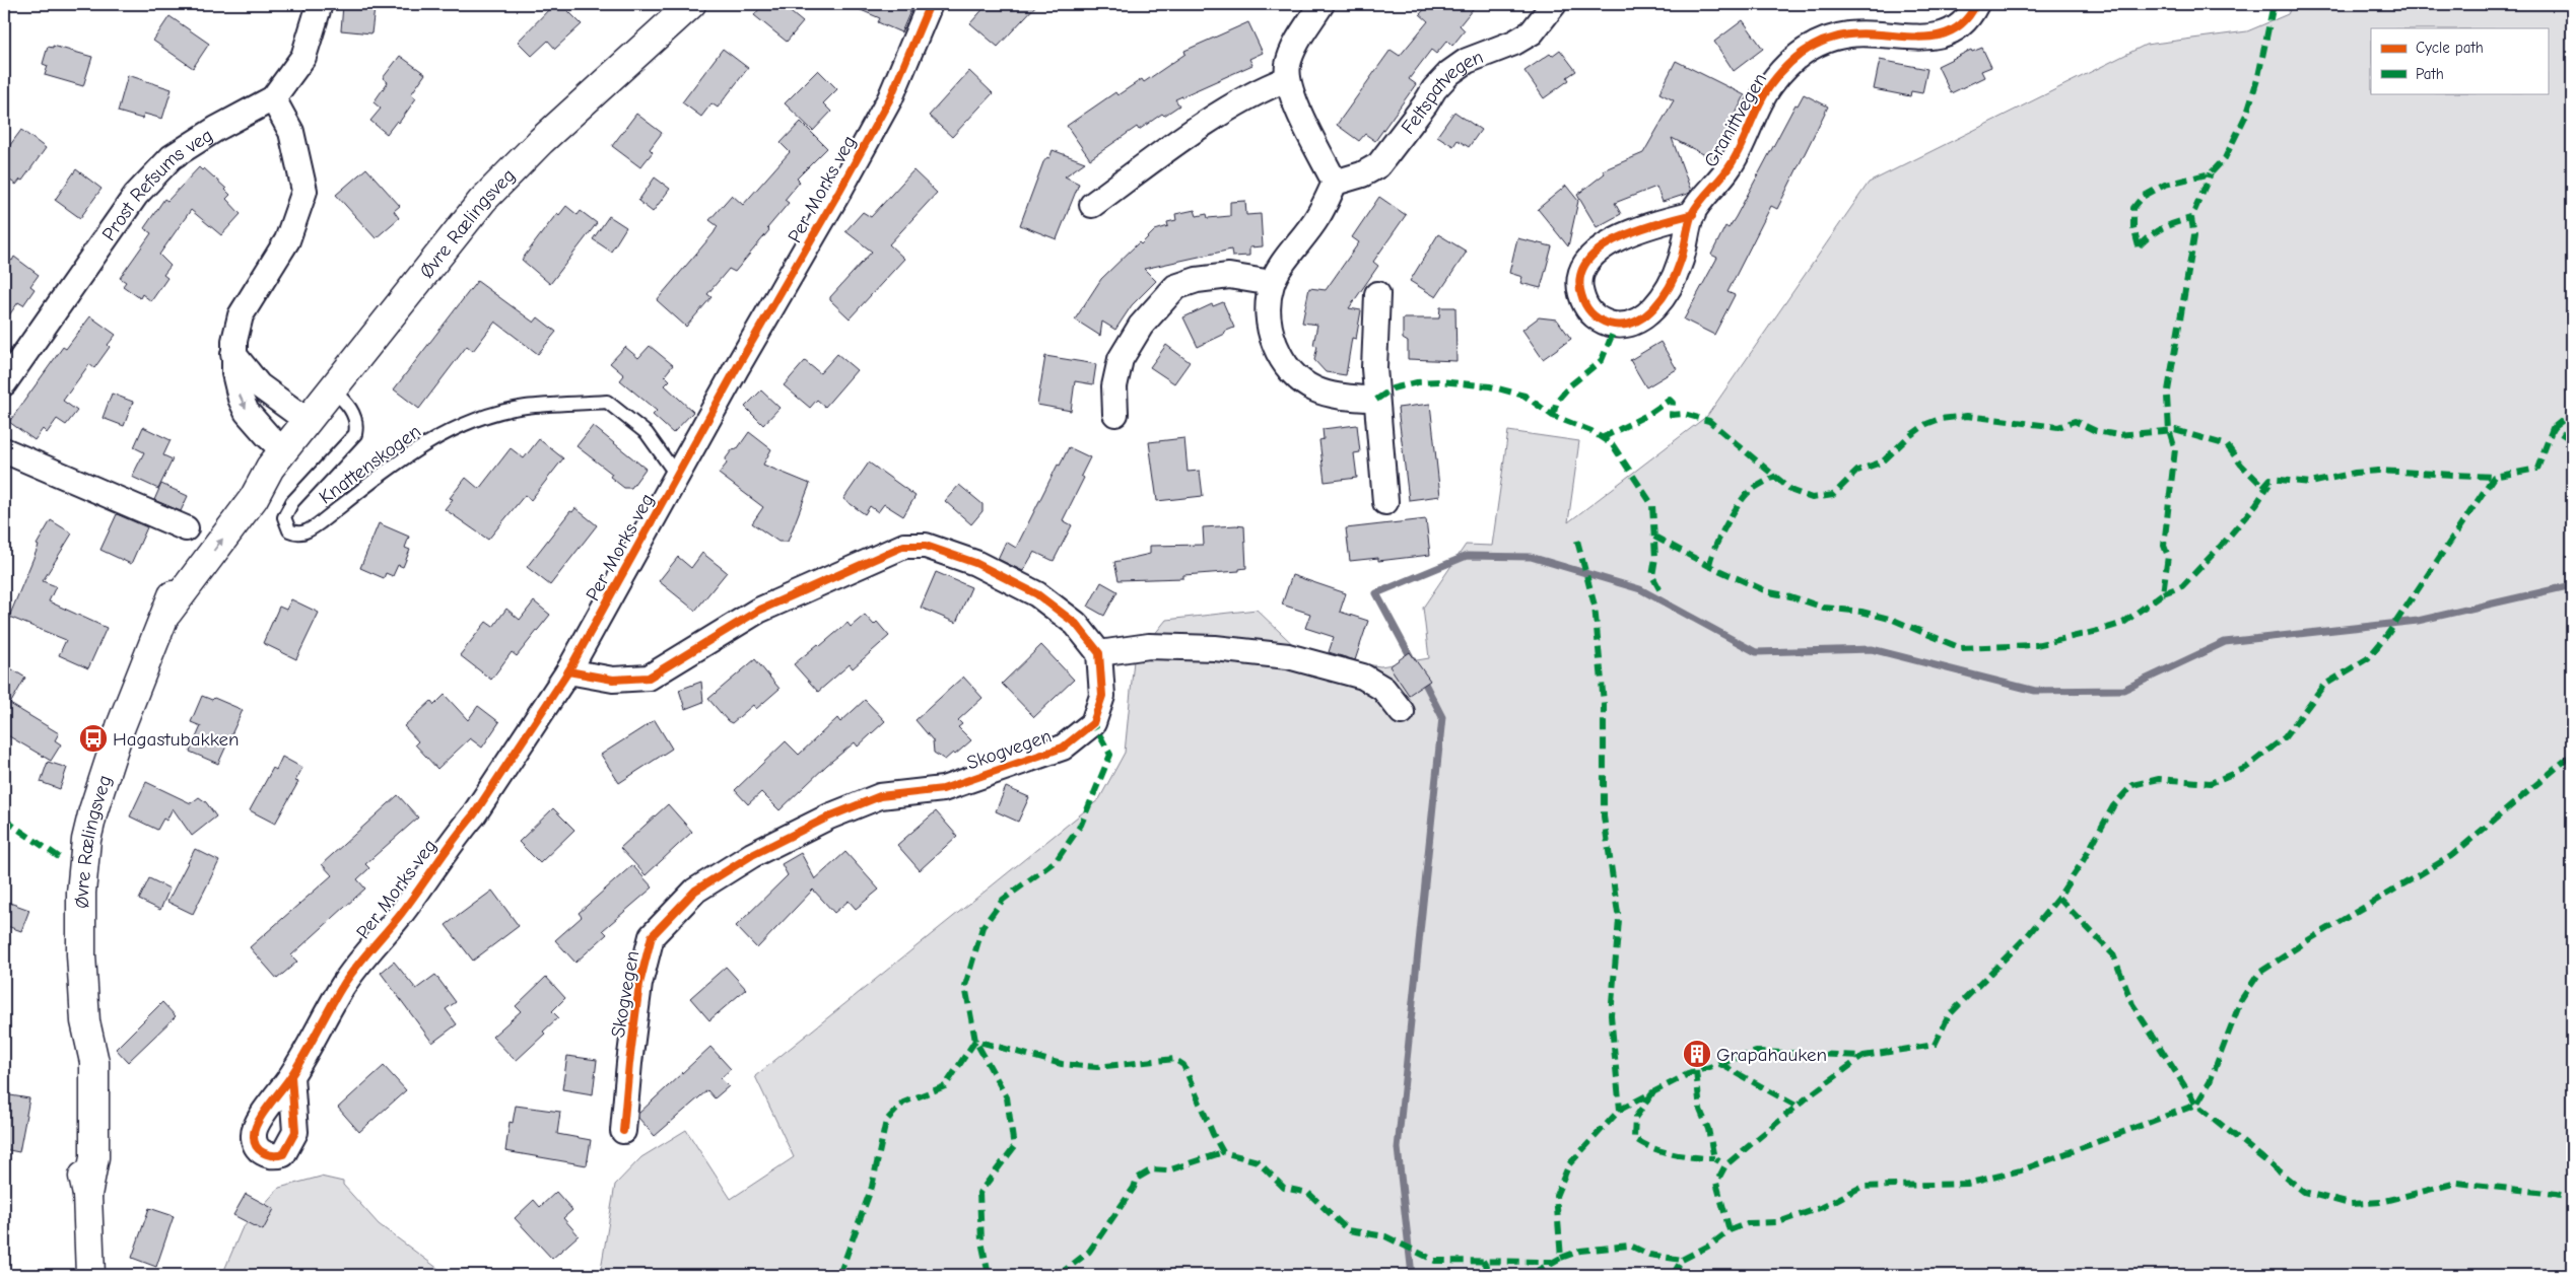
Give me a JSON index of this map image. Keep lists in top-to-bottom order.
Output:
{
  "streets": {
    "main road": ["Øvre Rælingsveg"],
    "street": [
      "Feltspatvegen",
      "Granittvegen",
      "Prost Refsums veg",
      "Per Morks veg",
      "Skogvegen"
    ],
    "lane": ["Knattenskogen"]
  },
  "crossings": [
    ["Per Morks veg", "Knattenskogen"],
    ["Øvre Rælingsveg", "Knattenskogen"]
  ],
  "places": {
    "bus stop": ["Hagastubakken"],
    "building": ["Grapahauken"]
  },
  "legend": ["Cycle path", "Path"]
}
